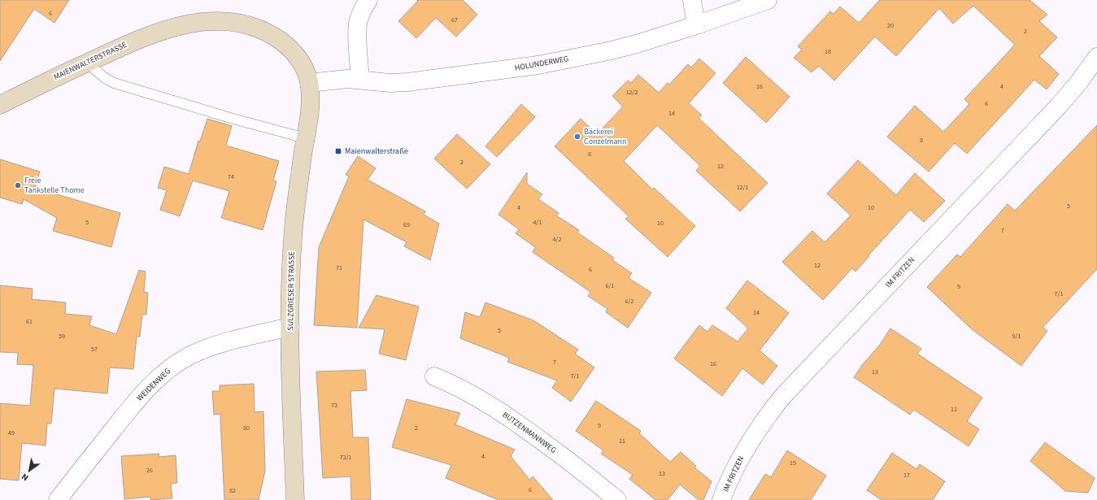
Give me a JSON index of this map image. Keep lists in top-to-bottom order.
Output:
{
  "streets": {
    "main road": ["MAIENWALTERSTRASSE", "SULZGRIESER STRASSE"],
    "street": [
      "HOLUNDERWEG",
      "IM FRITZEN",
      "WEIDENWEG",
      "BUTZENMANNWEG"
    ]
  },
  "crossings": [
    ["MAIENWALTERSTRASSE", "HOLUNDERWEG"],
    ["MAIENWALTERSTRASSE", "SULZGRIESER STRASSE"],
    ["HOLUNDERWEG", "SULZGRIESER STRASSE"],
    ["SULZGRIESER STRASSE", "WEIDENWEG"]
  ],
  "places": {
    "other": ["Bäckerei Conzelmann", "Freie Tankstelle Thome"],
    "transit": ["Maienwalterstraße"]
  },
  "house_numbers": [
    "6",
    "67",
    "20",
    "2",
    "18",
    "16",
    "4",
    "12/2",
    "6",
    "14",
    "8",
    "8",
    "2",
    "12",
    "74",
    "12/1",
    "5",
    "4",
    "10",
    "5",
    "4/1",
    "10",
    "69",
    "7",
    "4/2",
    "12",
    "71",
    "6",
    "6/1",
    "9",
    "7/1",
    "6/2",
    "14",
    "61",
    "5",
    "59",
    "9/1",
    "57",
    "7",
    "16",
    "13",
    "7/1",
    "73",
    "11",
    "9",
    "80",
    "2",
    "49",
    "11",
    "4",
    "73/1",
    "19",
    "26",
    "13",
    "17",
    "6",
    "82"
  ],
  "north": "bottom left"
}
